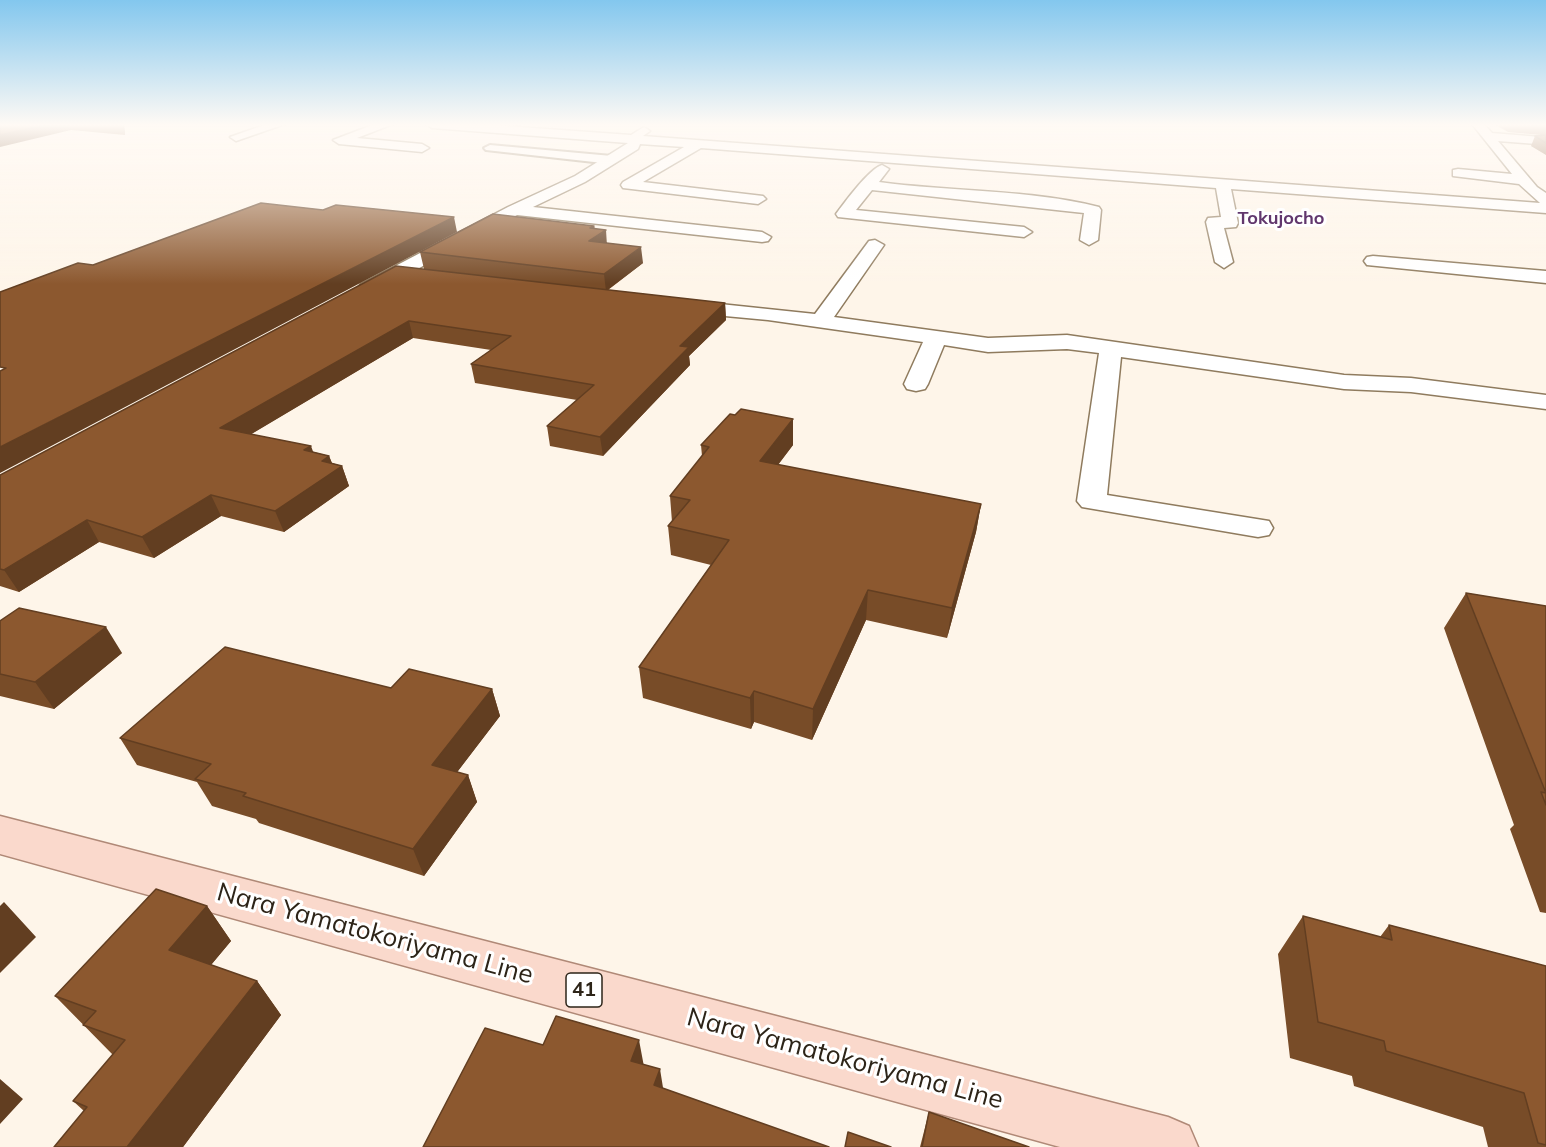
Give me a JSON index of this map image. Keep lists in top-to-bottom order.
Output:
{
  "streets": {
    "main road": ["Nara Yamatokoriyama Line", "41"]
  },
  "districts": ["Tokujocho"]
}
